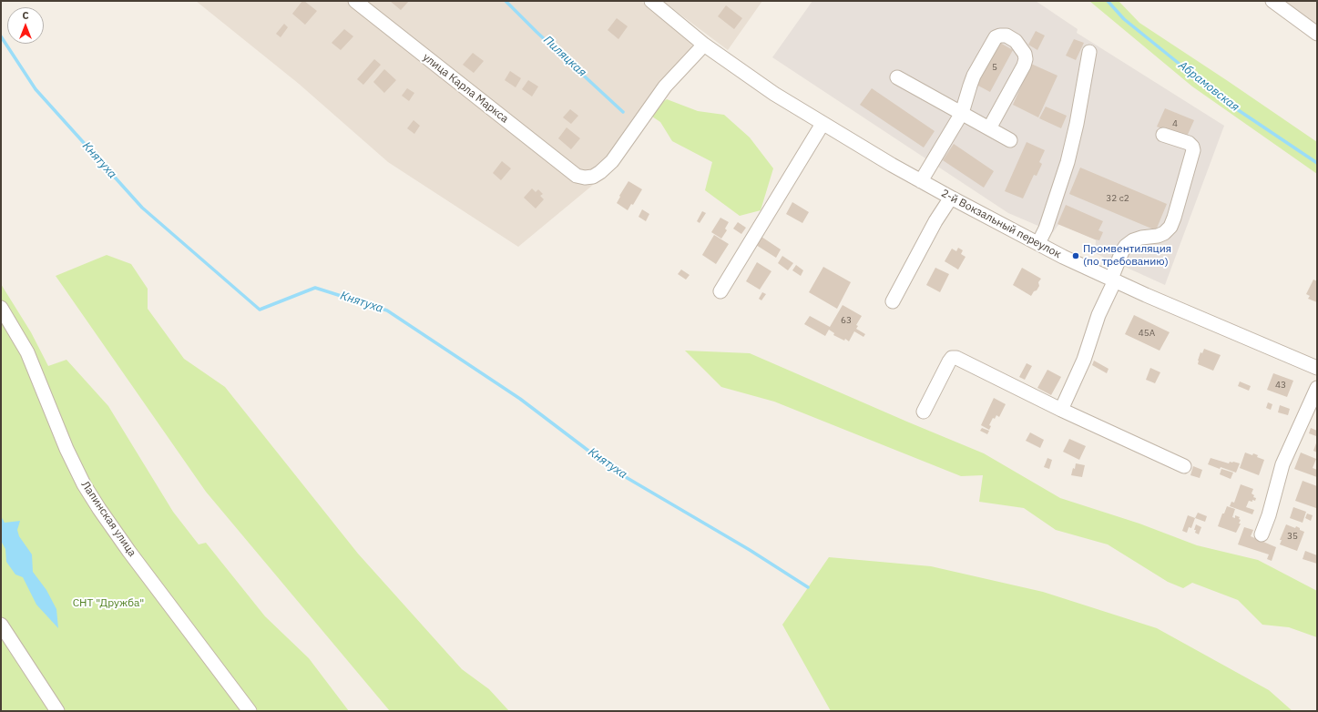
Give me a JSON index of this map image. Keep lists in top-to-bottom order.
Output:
{
  "streets": {
    "street": ["улица Карла Маркса", "2-й Вокзальный переулок", "Лапинская улица"]
  },
  "crossings": [
    ["улица Карла Маркса", "2-й Вокзальный переулок"]
  ],
  "water": ["Пиляцкая", "Абрамовская", "Княтуха"],
  "parks": ["СНТ \"Дружба\""],
  "places": ["Промвентиляция (по требованию)"],
  "house_numbers": [
    "5",
    "4",
    "32 с2",
    "63",
    "45А",
    "43",
    "35"
  ],
  "north": "top"
}
